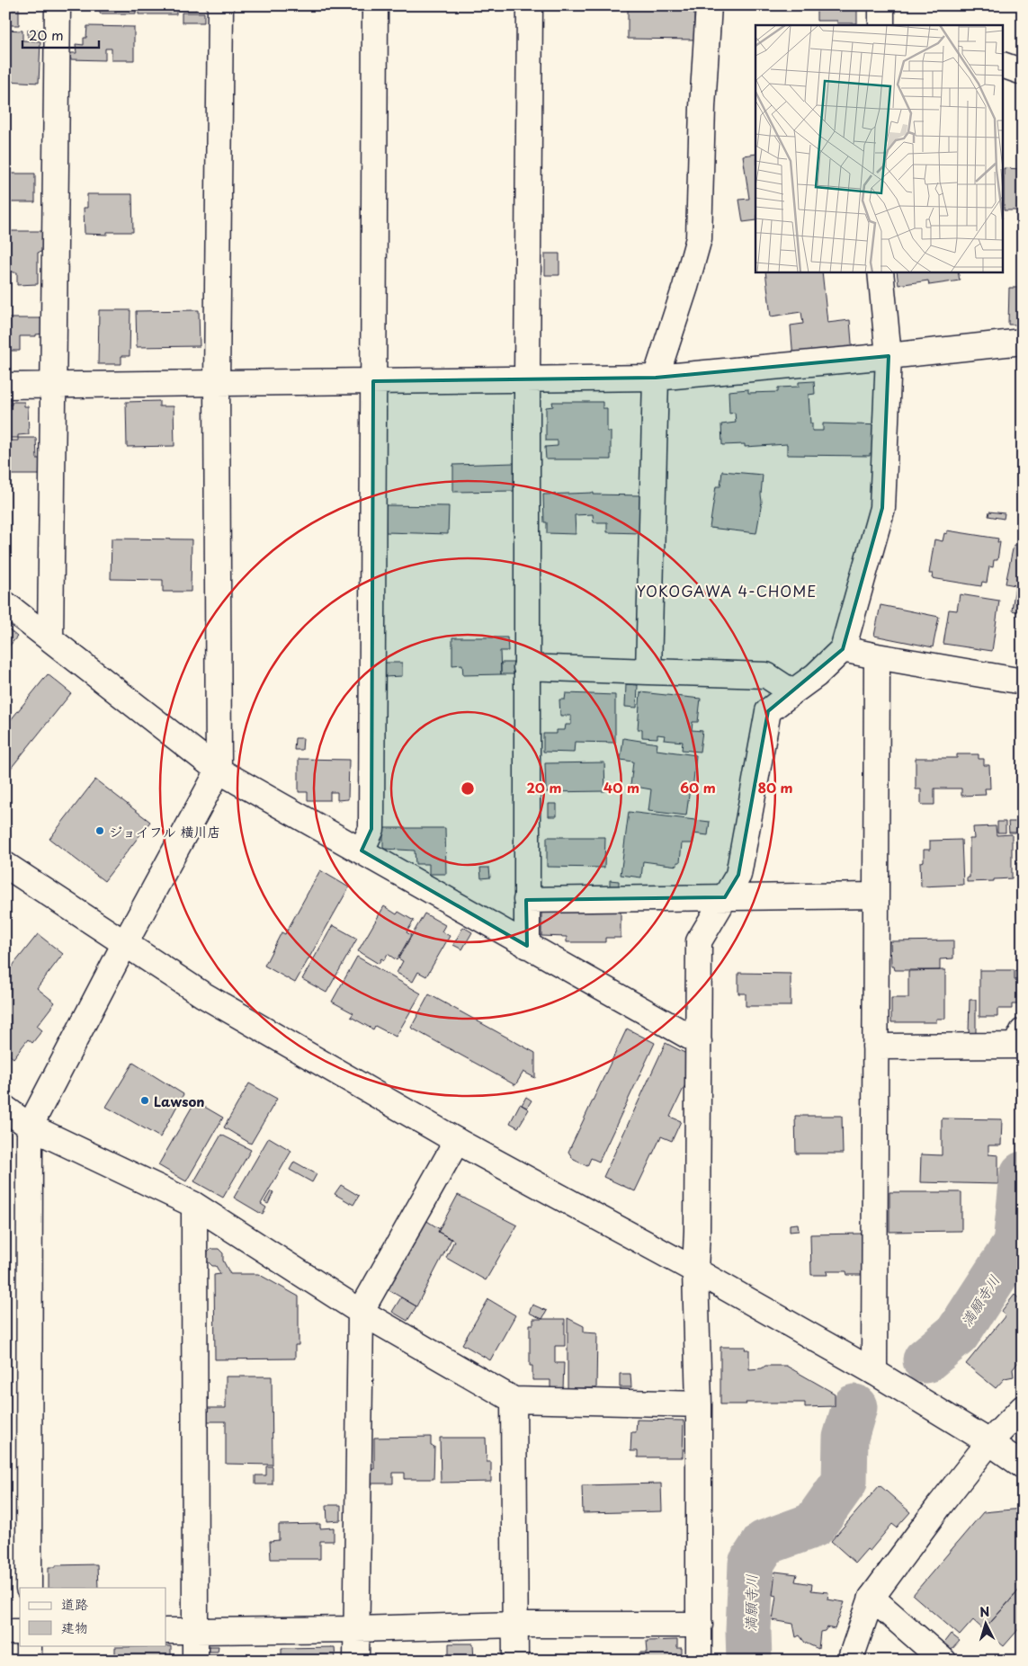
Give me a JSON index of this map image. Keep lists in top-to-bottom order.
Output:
{
  "districts": ["YOKOGAWA 4-CHOME"],
  "water": ["満願寺川"],
  "places": ["ジョイフル 横川店", "Lawson"],
  "legend": ["道路", "建物"],
  "scale_bar": "20 m",
  "north": "top",
  "rings": [
    "20 m",
    "40 m",
    "60 m",
    "80 m"
  ]
}
